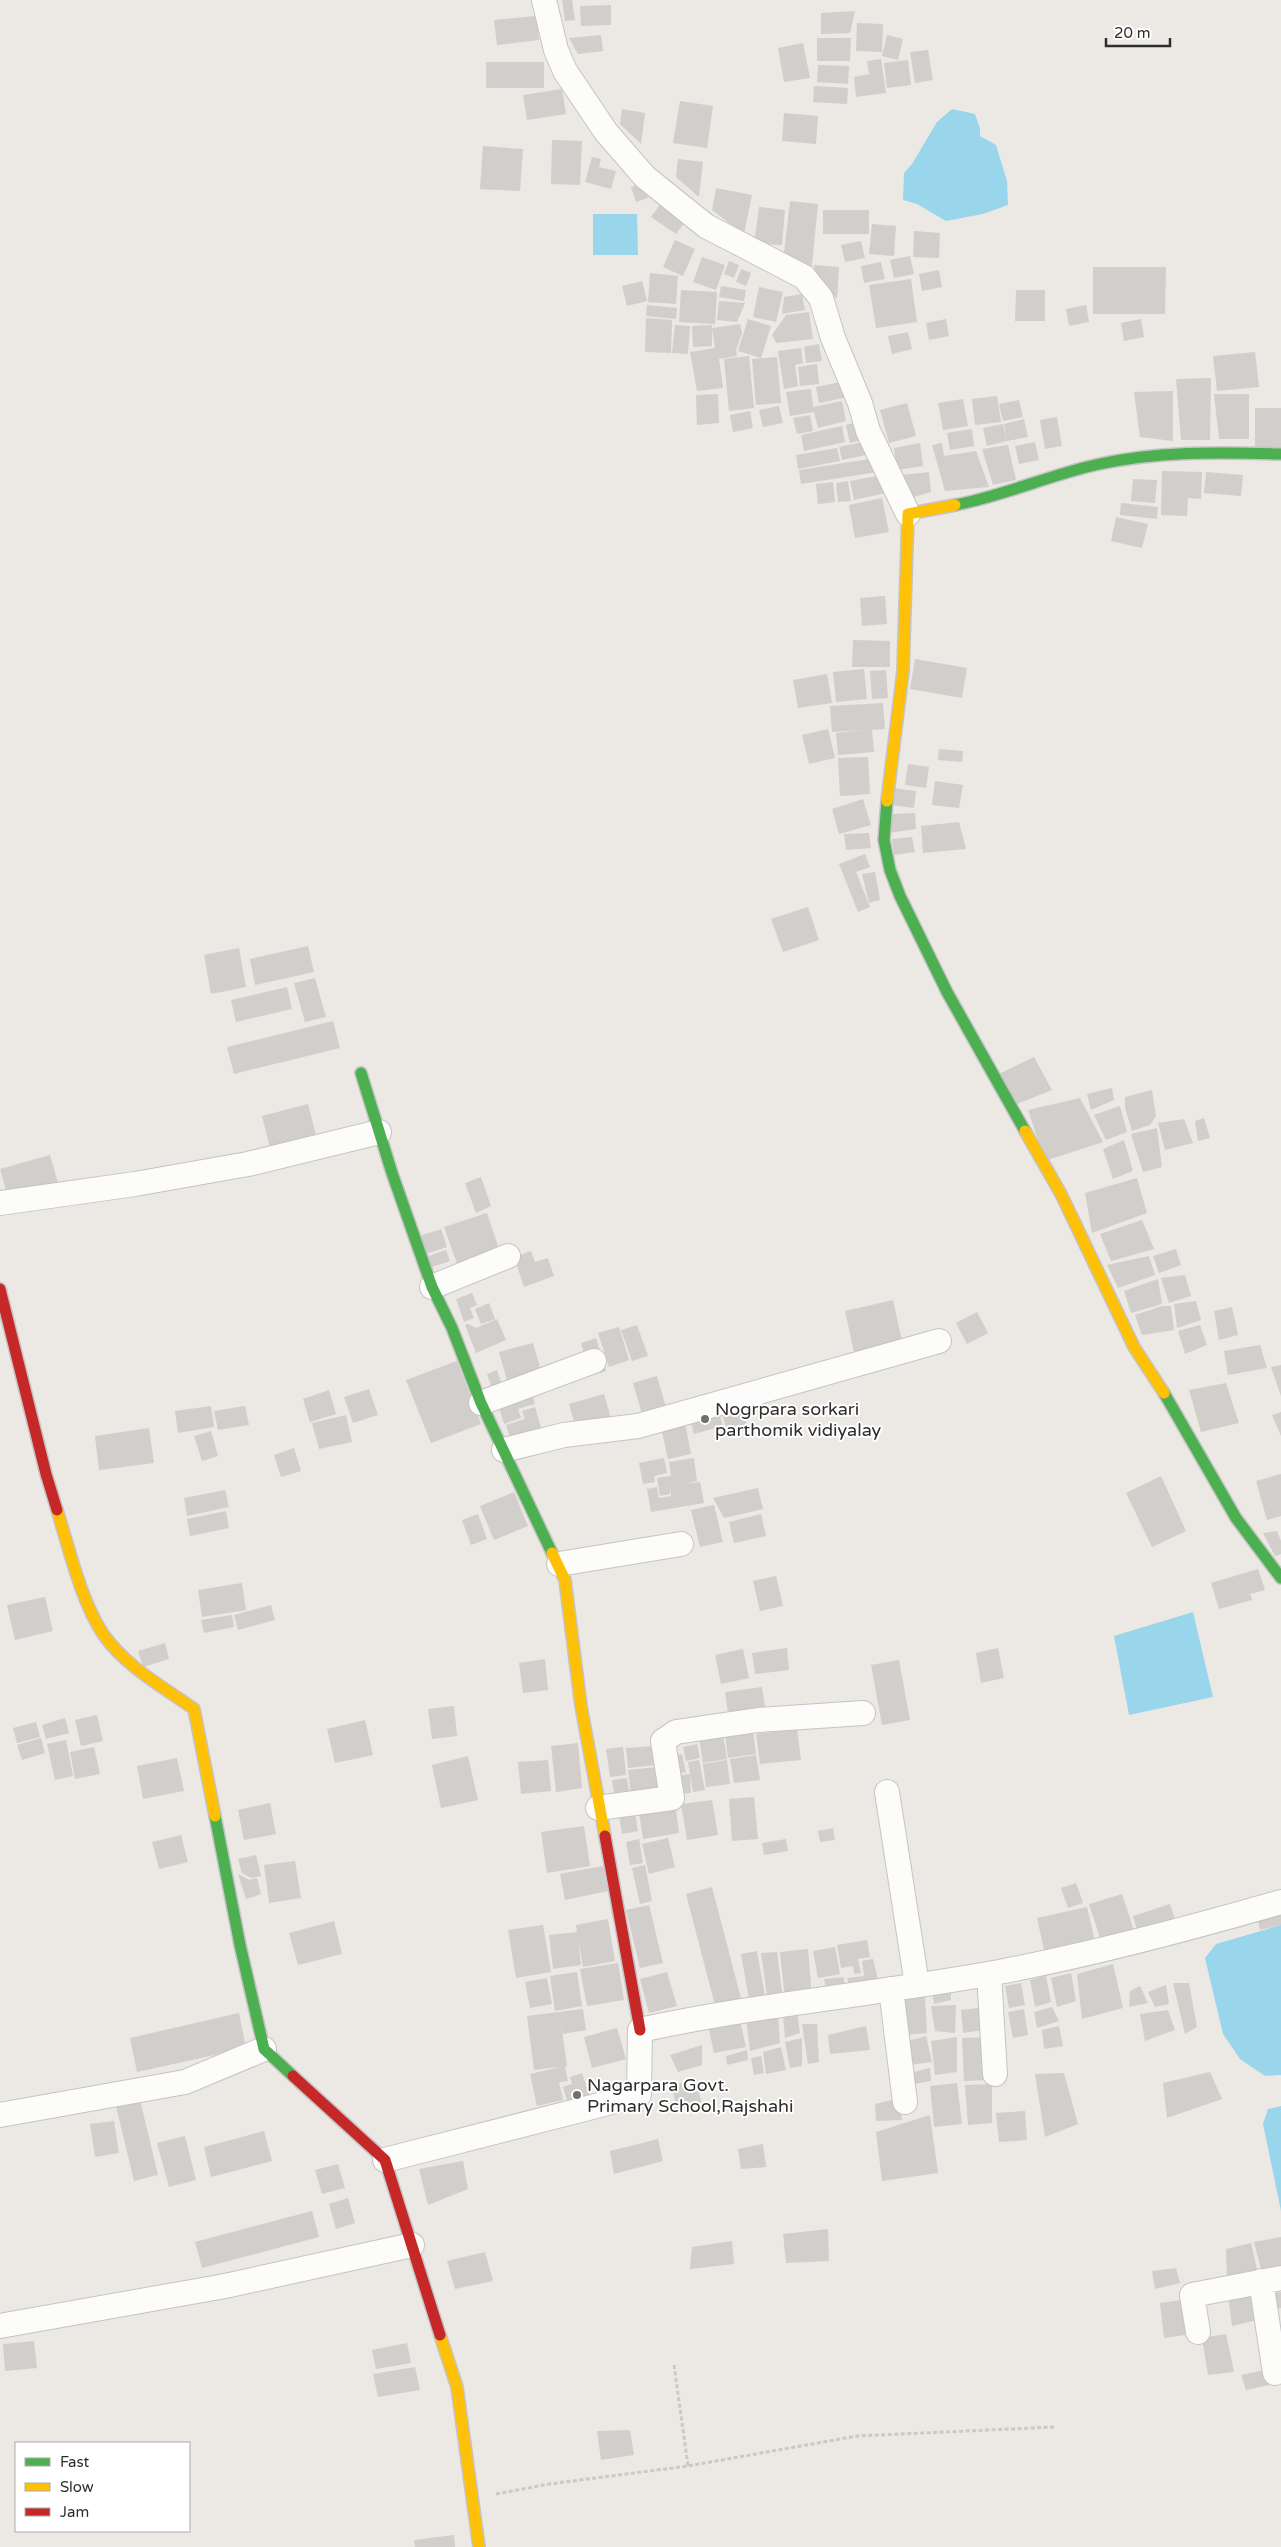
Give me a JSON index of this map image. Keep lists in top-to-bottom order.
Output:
{
  "places": ["Nogrpara sorkari parthomik vidiyalay", "Nagarpara Govt. Primary School,Rajshahi"],
  "legend": ["Fast", "Slow", "Jam"],
  "scale_bar": "20 m"
}
